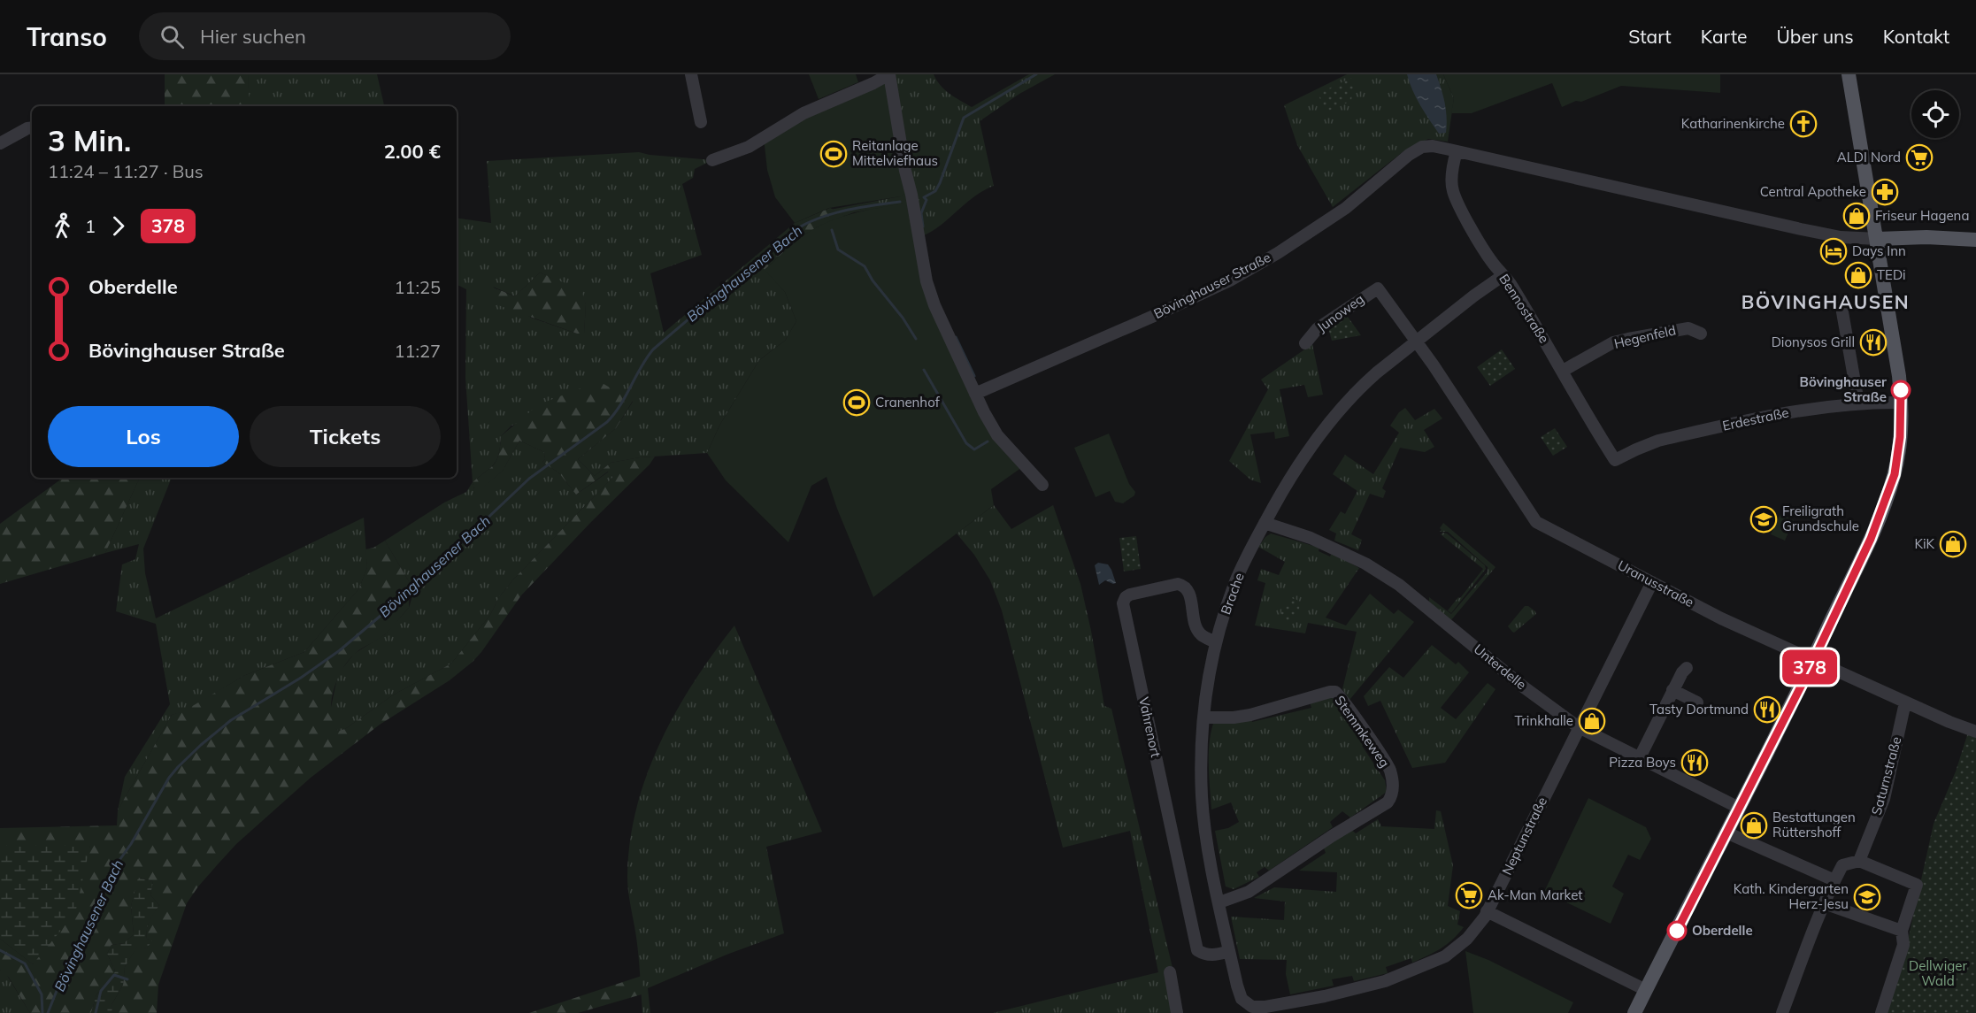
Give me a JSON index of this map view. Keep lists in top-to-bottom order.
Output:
{
  "streets": {
    "main road": ["Bövinghauser Straße"],
    "street": [
      "Bennostraße",
      "Junoweg",
      "Hegenfeld",
      "Erdestraße",
      "Uranusstraße",
      "Brache",
      "Unterdelle",
      "Vahrenort",
      "Stemmkeweg",
      "Saturnstraße",
      "Neptunstraße"
    ]
  },
  "crossings": [
    ["Bövinghauser Straße", "Bennostraße"],
    ["Bennostraße", "Hegenfeld"],
    ["Bennostraße", "Erdestraße"],
    ["Bennostraße", "Brache"],
    ["Junoweg", "Uranusstraße"],
    ["Junoweg", "Brache"],
    ["Uranusstraße", "Brache"],
    ["Uranusstraße", "Saturnstraße"],
    ["Uranusstraße", "Neptunstraße"],
    ["Brache", "Unterdelle"],
    ["Brache", "Vahrenort"],
    ["Brache", "Stemmkeweg"],
    ["Brache", "Neptunstraße"],
    ["Unterdelle", "Neptunstraße"]
  ],
  "districts": ["BÖVINGHAUSEN"],
  "water": ["Bövinghausener Bach"],
  "parks": ["Dellwiger Wald"],
  "places": {
    "church": ["Katharinenkirche"],
    "sports": ["Reitanlage Mittelviefhaus", "Cranenhof"],
    "supermarket": ["ALDI Nord", "Ak-Man Market"],
    "pharmacy": ["Central Apotheke"],
    "shop": [
      "Friseur Hagena",
      "TEDi",
      "KiK",
      "Trinkhalle",
      "Bestattungen Rüttershoff"
    ],
    "hotel": ["Days Inn"],
    "restaurant": ["Dionysos Grill", "Tasty Dortmund", "Pizza Boys"],
    "other": ["Bövinghauser Straße", "Oberdelle"],
    "school or university": ["Freiligrath Grundschule", "Kath. Kindergarten Herz-Jesu"]
  },
  "lines": ["bus line 378"],
  "page": {
    "header": "Transo",
    "search": "Hier suchen",
    "nav": [
      "Start",
      "Karte",
      "Über uns",
      "Kontakt"
    ],
    "on_map": "378",
    "heading": ["3 Min.", "11:24 – 11:27 · Bus", "2.00 €"],
    "legs": ["1", "378"],
    "list": [
      {
        "name": "Oberdelle",
        "value": "11:25"
      },
      {
        "name": "Bövinghauser Straße",
        "value": "11:27"
      }
    ],
    "buttons": ["Los", "Tickets"]
  }
}
